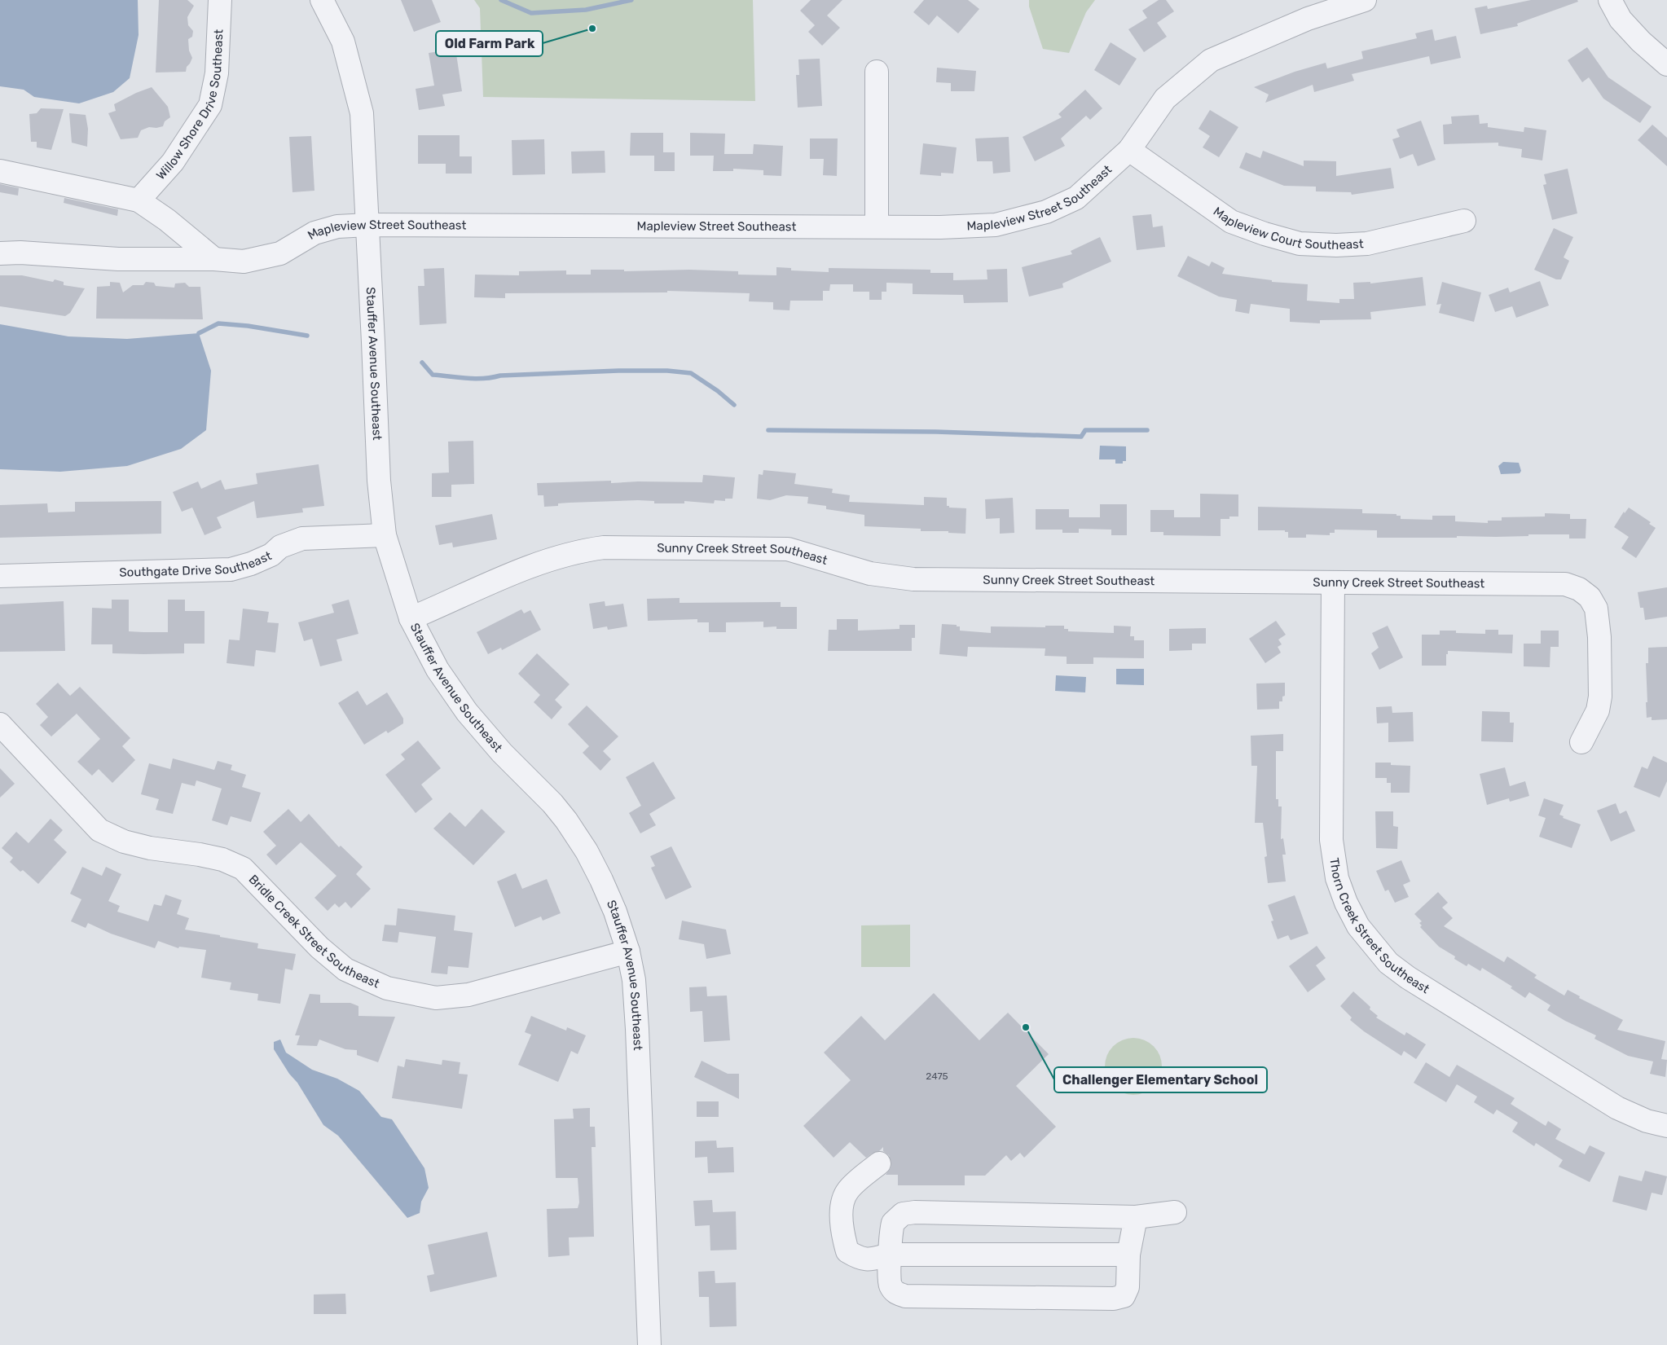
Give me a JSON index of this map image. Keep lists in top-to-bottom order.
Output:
{
  "streets": {
    "street": [
      "Willow Shore Drive Southeast",
      "Mapleview Street Southeast",
      "Mapleview Court Southeast",
      "Stauffer Avenue Southeast",
      "Sunny Creek Street Southeast",
      "Southgate Drive Southeast",
      "Thorn Creek Street Southeast",
      "Bridle Creek Street Southeast"
    ]
  },
  "crossings": [
    ["Mapleview Street Southeast", "Mapleview Court Southeast"],
    ["Mapleview Street Southeast", "Stauffer Avenue Southeast"],
    ["Stauffer Avenue Southeast", "Sunny Creek Street Southeast"],
    ["Stauffer Avenue Southeast", "Southgate Drive Southeast"],
    ["Stauffer Avenue Southeast", "Bridle Creek Street Southeast"],
    ["Sunny Creek Street Southeast", "Thorn Creek Street Southeast"]
  ],
  "places": ["Old Farm Park", "Challenger Elementary School"],
  "house_numbers": ["2475"]
}
